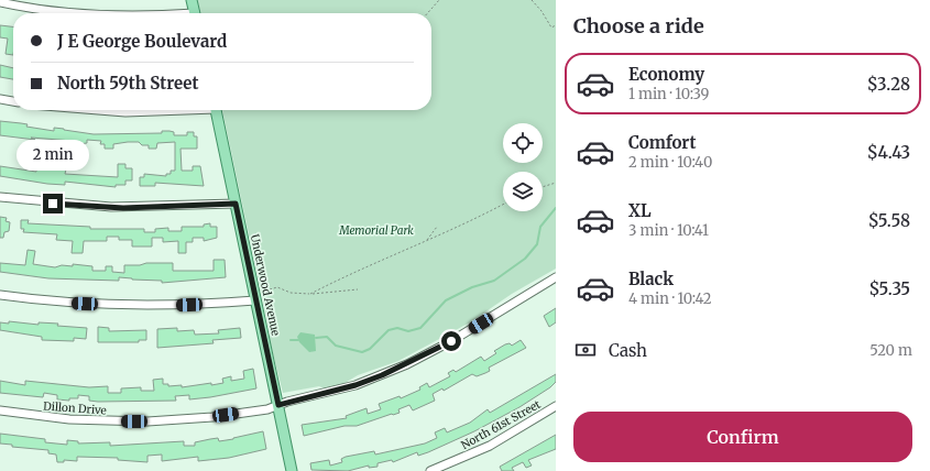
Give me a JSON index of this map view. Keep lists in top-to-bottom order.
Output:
{
  "streets": {
    "main road": ["Underwood Avenue"],
    "street": ["Dillon Drive", "North 61st Street"]
  },
  "crossings": [
    ["Underwood Avenue", "Dillon Drive"]
  ],
  "parks": ["Memorial Park"],
  "page": {
    "heading": "Choose a ride",
    "banner": ["J E George Boulevard", "North 59th Street"],
    "list": [
      {
        "name": "Economy",
        "note": "1 min · 10:39",
        "value": "$3.28"
      },
      {
        "name": "Comfort",
        "note": "2 min · 10:40",
        "value": "$4.43"
      },
      {
        "name": "XL",
        "note": "3 min · 10:41",
        "value": "$5.58"
      },
      {
        "name": "Black",
        "note": "4 min · 10:42",
        "value": "$5.35"
      }
    ],
    "bubble": "2 min",
    "pay": ["Cash", "520 m"],
    "buttons": "Confirm"
  }
}
